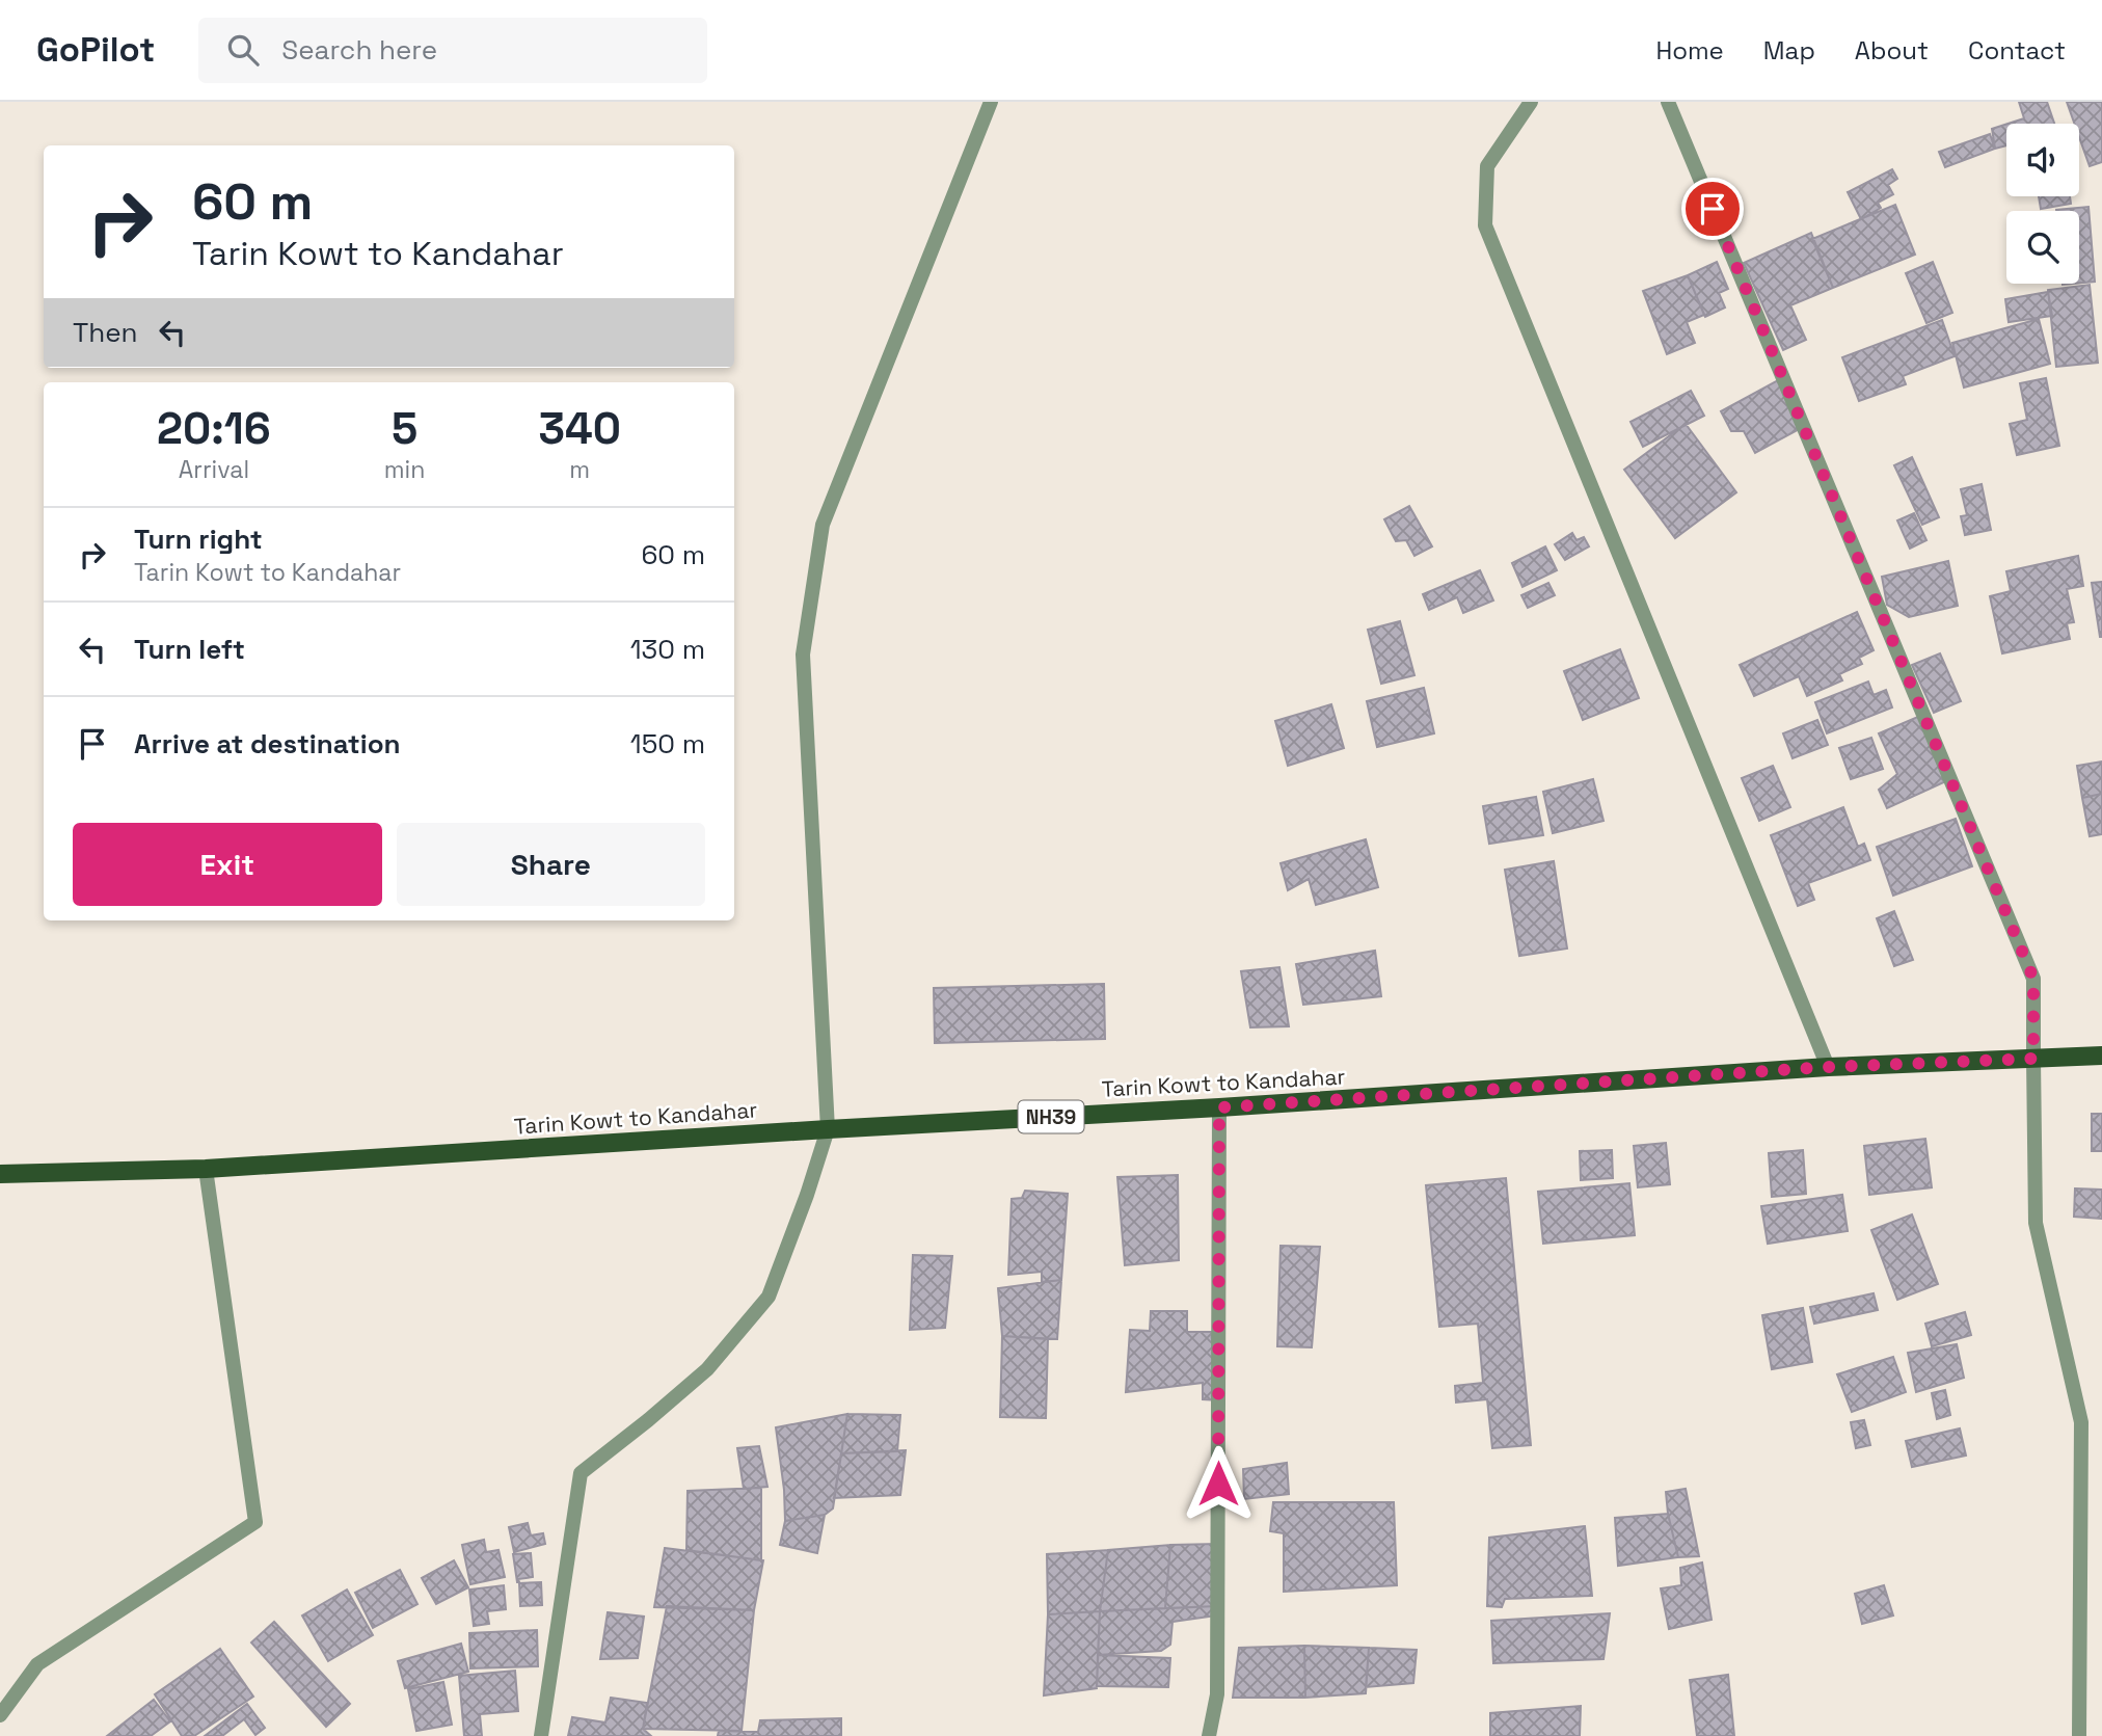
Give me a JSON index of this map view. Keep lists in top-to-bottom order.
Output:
{
  "streets": {
    "main road": ["Tarin Kowt to Kandahar", "NH39"]
  },
  "page": {
    "header": "GoPilot",
    "search": "Search here",
    "nav": [
      "Home",
      "Map",
      "About",
      "Contact"
    ],
    "turn": ["60 m", "Tarin Kowt to Kandahar"],
    "then": "Then",
    "eta": [
      "20:16",
      "Arrival",
      "5",
      "min",
      "340",
      "m"
    ],
    "list": [
      {
        "name": "Turn right",
        "note": "Tarin Kowt to Kandahar",
        "value": "60 m"
      },
      {
        "name": "Turn left",
        "value": "130 m"
      },
      {
        "name": "Arrive at destination",
        "value": "150 m"
      }
    ],
    "buttons": ["Exit", "Share"]
  }
}
